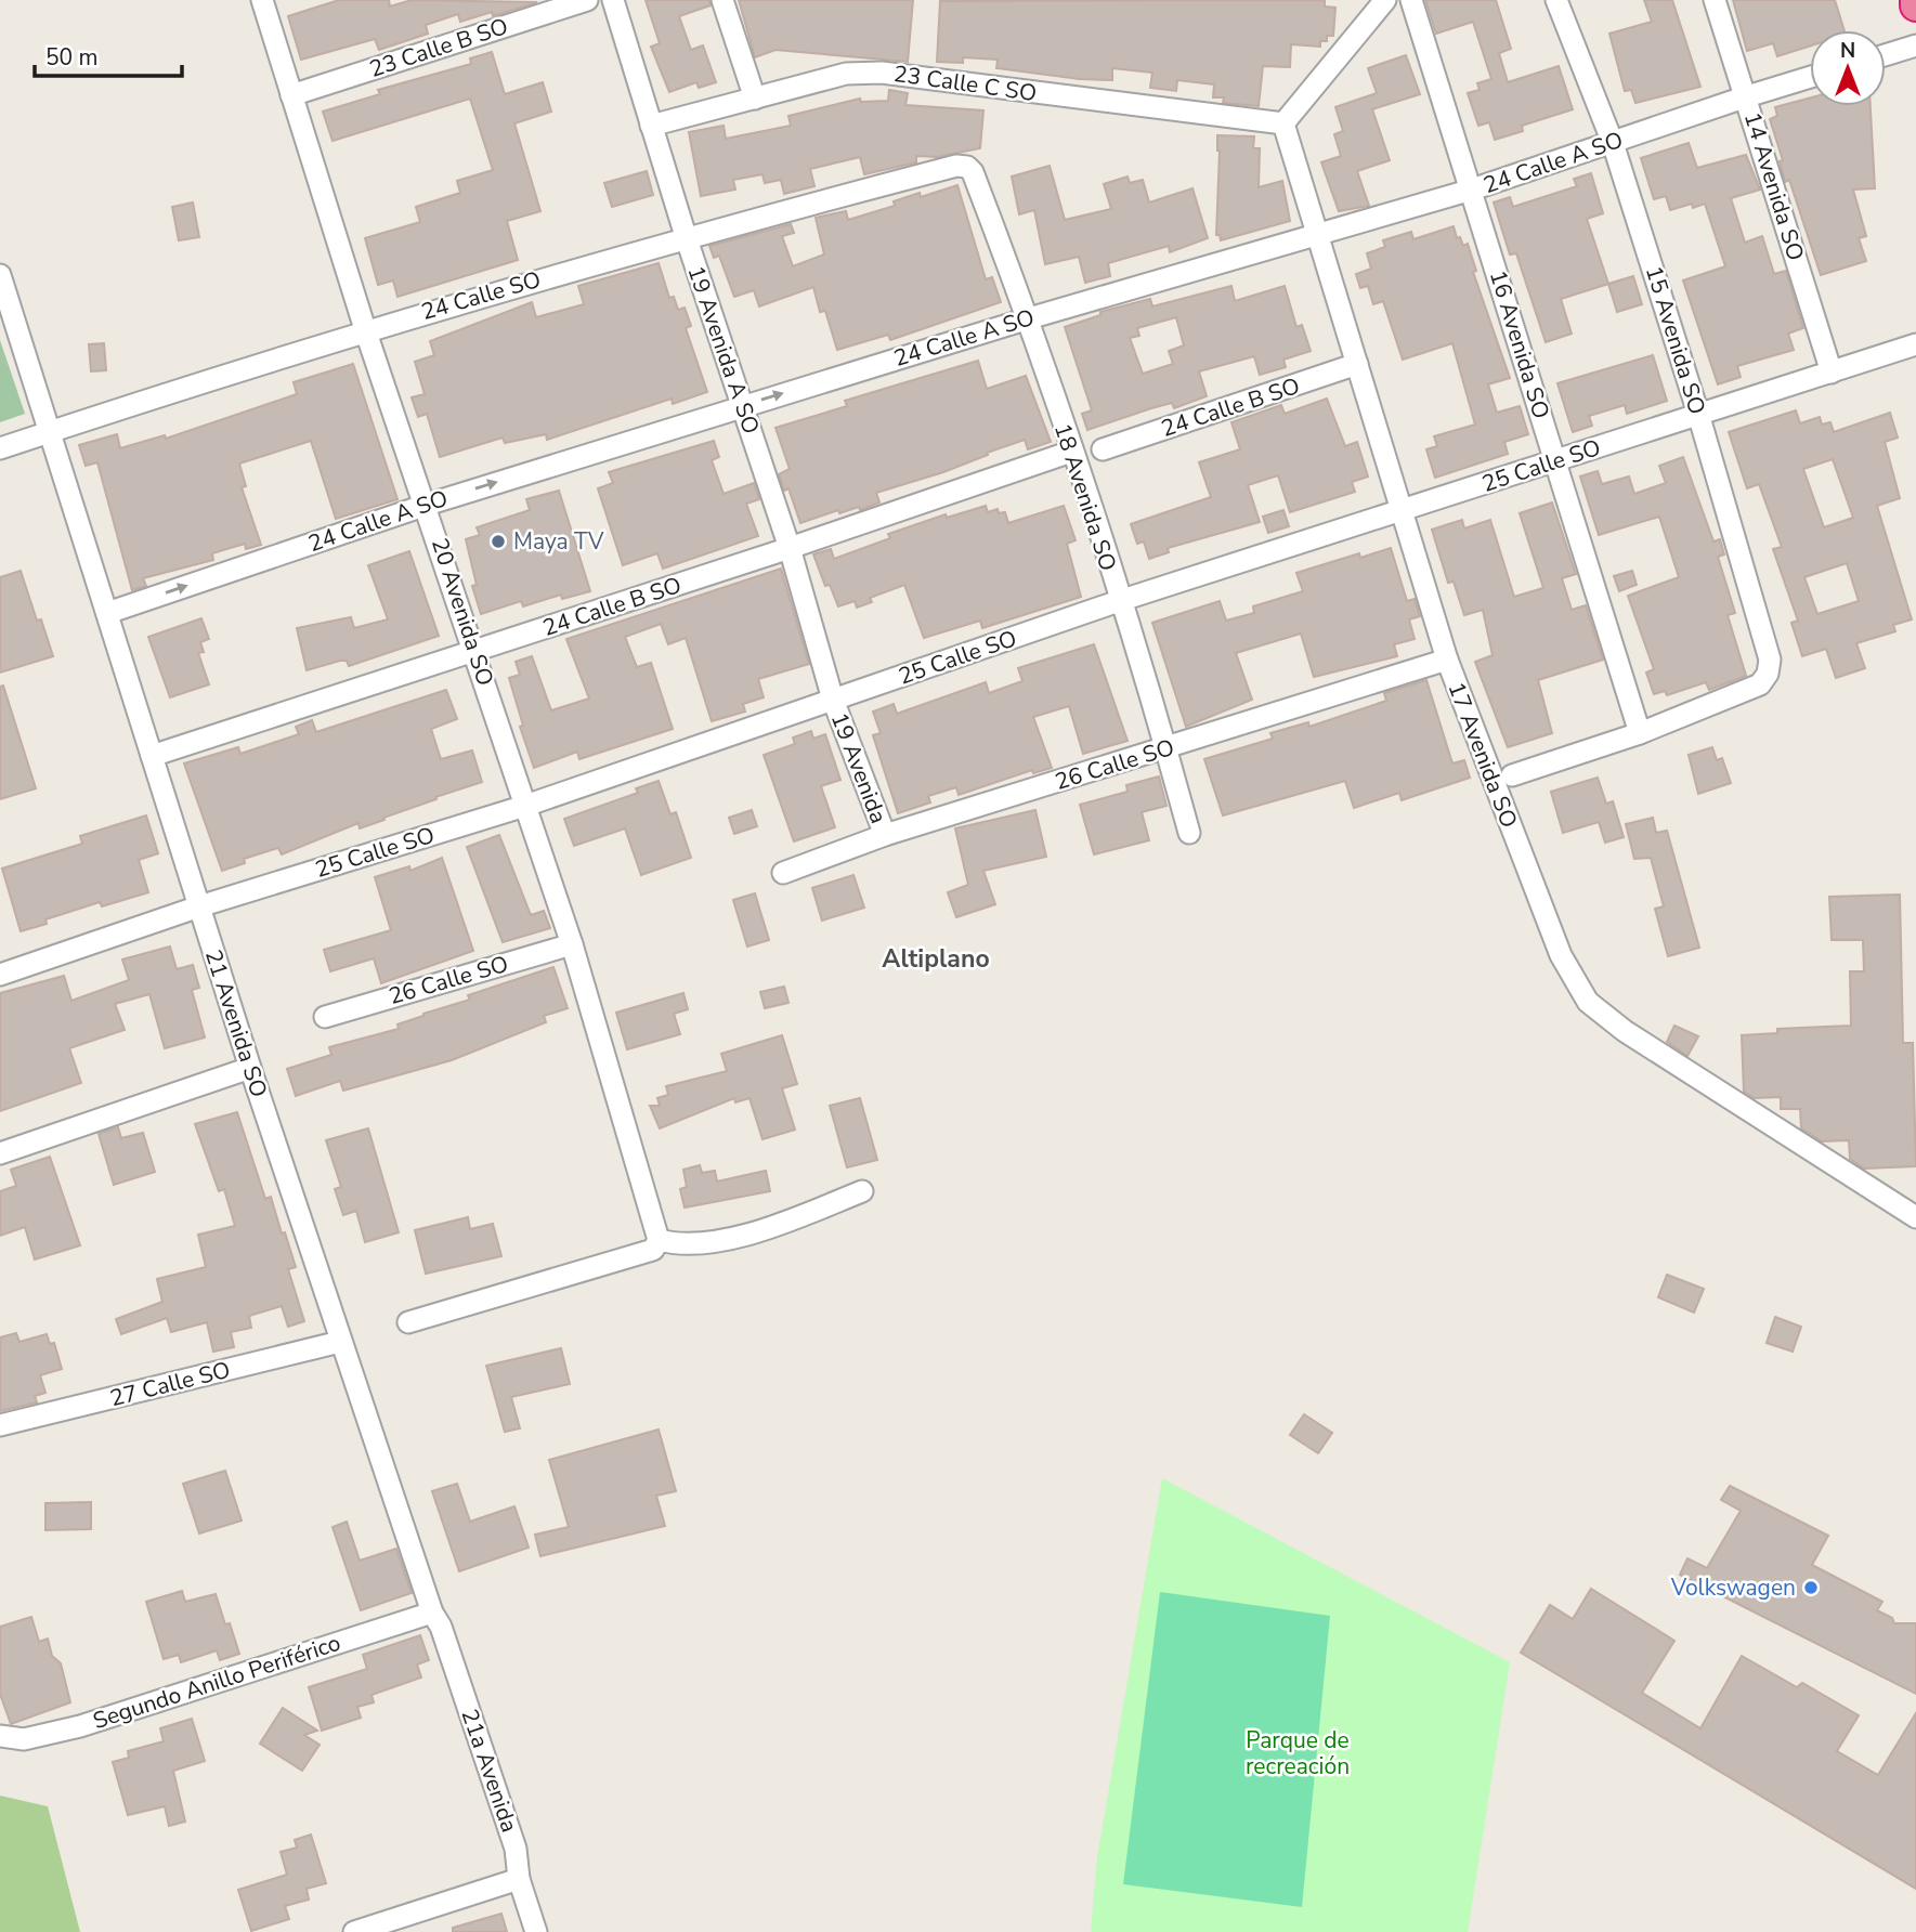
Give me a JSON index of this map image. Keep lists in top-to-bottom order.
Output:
{
  "streets": {
    "street": [
      "23 Calle B SO",
      "23 Calle C SO",
      "24 Calle A SO",
      "14 Avenida SO",
      "24 Calle SO",
      "15 Avenida SO",
      "16 Avenida SO",
      "19 Avenida A SO",
      "24 Calle B SO",
      "25 Calle SO",
      "18 Avenida SO",
      "20 Avenida SO",
      "17 Avenida SO",
      "26 Calle SO",
      "19 Avenida",
      "21 Avenida SO",
      "27 Calle SO",
      "Segundo Anillo Periférico",
      "21a Avenida"
    ]
  },
  "crossings": [
    ["23 Calle B SO", "20 Avenida SO"],
    ["23 Calle C SO", "19 Avenida A SO"],
    ["23 Calle C SO", "17 Avenida SO"],
    ["24 Calle A SO", "14 Avenida SO"],
    ["24 Calle A SO", "15 Avenida SO"],
    ["24 Calle A SO", "16 Avenida SO"],
    ["24 Calle A SO", "19 Avenida A SO"],
    ["24 Calle A SO", "18 Avenida SO"],
    ["24 Calle A SO", "20 Avenida SO"],
    ["24 Calle A SO", "17 Avenida SO"],
    ["24 Calle A SO", "21 Avenida SO"],
    ["14 Avenida SO", "25 Calle SO"],
    ["24 Calle SO", "19 Avenida A SO"],
    ["24 Calle SO", "18 Avenida SO"],
    ["24 Calle SO", "20 Avenida SO"],
    ["24 Calle SO", "21 Avenida SO"],
    ["15 Avenida SO", "16 Avenida SO"],
    ["15 Avenida SO", "25 Calle SO"],
    ["16 Avenida SO", "25 Calle SO"],
    ["19 Avenida A SO", "24 Calle B SO"],
    ["19 Avenida A SO", "25 Calle SO"],
    ["19 Avenida A SO", "19 Avenida"],
    ["24 Calle B SO", "18 Avenida SO"],
    ["24 Calle B SO", "20 Avenida SO"],
    ["24 Calle B SO", "17 Avenida SO"],
    ["24 Calle B SO", "21 Avenida SO"],
    ["25 Calle SO", "18 Avenida SO"],
    ["25 Calle SO", "20 Avenida SO"],
    ["25 Calle SO", "17 Avenida SO"],
    ["25 Calle SO", "19 Avenida"],
    ["25 Calle SO", "21 Avenida SO"],
    ["18 Avenida SO", "26 Calle SO"],
    ["20 Avenida SO", "26 Calle SO"],
    ["17 Avenida SO", "26 Calle SO"],
    ["26 Calle SO", "19 Avenida"],
    ["21 Avenida SO", "27 Calle SO"],
    ["21 Avenida SO", "Segundo Anillo Periférico"],
    ["21 Avenida SO", "21a Avenida"],
    ["Segundo Anillo Periférico", "21a Avenida"]
  ],
  "one_way": ["24 Calle A SO"],
  "districts": ["Altiplano"],
  "parks": ["Parque de recreación"],
  "places": ["Maya TV", "Volkswagen"],
  "scale_bar": "50 m",
  "north": "top"
}
